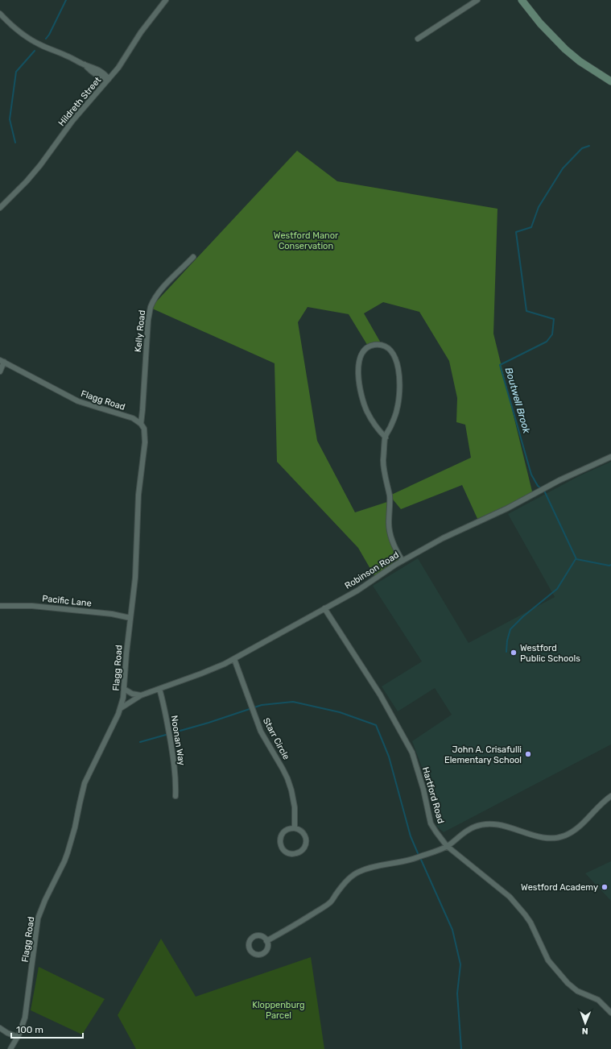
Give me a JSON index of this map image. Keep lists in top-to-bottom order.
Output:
{
  "streets": {
    "street": [
      "Hildreth Street",
      "Kelly Road",
      "Flagg Road",
      "Robinson Road",
      "Pacific Lane",
      "Starr Circle",
      "Noonan Way",
      "Hartford Road"
    ]
  },
  "crossings": [
    ["Kelly Road", "Flagg Road"],
    ["Flagg Road", "Robinson Road"],
    ["Flagg Road", "Pacific Lane"],
    ["Robinson Road", "Starr Circle"],
    ["Robinson Road", "Noonan Way"],
    ["Robinson Road", "Hartford Road"]
  ],
  "water": ["Boutwell Brook"],
  "parks": ["Westford Manor Conservation", "Kloppenburg Parcel"],
  "places": ["Westford Public Schools", "John A. Crisafulli Elementary School", "Westford Academy"],
  "scale_bar": "100 m",
  "north": "bottom"
}
